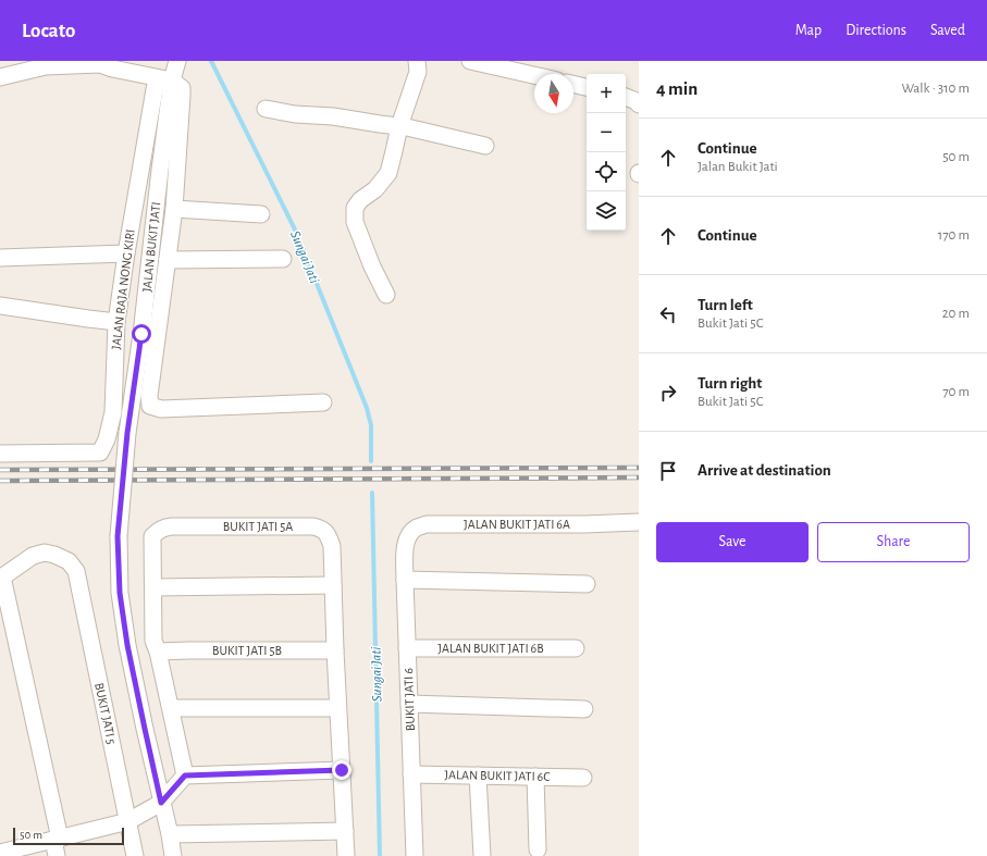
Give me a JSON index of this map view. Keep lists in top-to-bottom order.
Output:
{
  "streets": {
    "street": [
      "JALAN BUKIT JATI",
      "JALAN RAJA NONG KIRI",
      "JALAN BUKIT JATI 6A",
      "BUKIT JATI 5A",
      "JALAN BUKIT JATI 6B",
      "BUKIT JATI 5B",
      "BUKIT JATI 6",
      "BUKIT JATI 5",
      "JALAN BUKIT JATI 6C"
    ]
  },
  "crossings": [
    ["JALAN BUKIT JATI", "JALAN RAJA NONG KIRI"],
    ["JALAN BUKIT JATI 6A", "BUKIT JATI 6"],
    ["JALAN BUKIT JATI 6B", "BUKIT JATI 6"],
    ["BUKIT JATI 6", "JALAN BUKIT JATI 6C"]
  ],
  "water": ["Sungai Jati"],
  "scale_bar": "50 m",
  "north": "bottom",
  "page": {
    "header": "Locato",
    "nav": ["Map", "Directions", "Saved"],
    "heading": ["4 min", "Walk · 310 m"],
    "map_buttons": ["+", "−"],
    "list": [
      ["Continue", "Jalan Bukit Jati", "50 m"],
      ["Continue", "170 m"],
      ["Turn left", "Bukit Jati 5C", "20 m"],
      ["Turn right", "Bukit Jati 5C", "70 m"],
      "Arrive at destination"
    ],
    "buttons": ["Save", "Share"],
    "scale": "50 m"
  }
}
